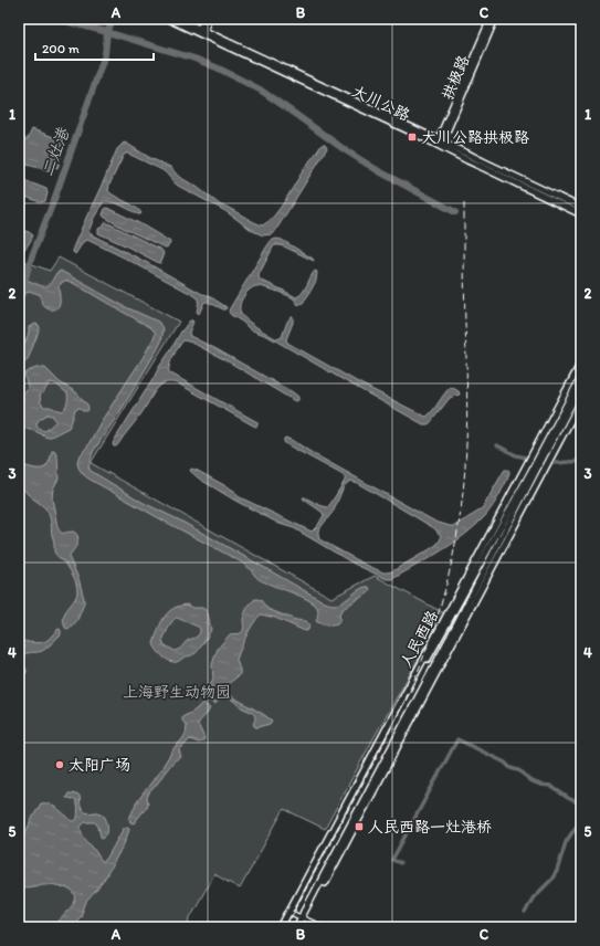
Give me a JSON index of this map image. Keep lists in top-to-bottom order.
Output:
{
  "streets": {
    "main road": ["拱极路", "大川公路", "人民西路"]
  },
  "crossings": [
    ["拱极路", "大川公路"]
  ],
  "water": ["二灶港"],
  "parks": ["上海野生动物园"],
  "places": {
    "transit": ["大川公路拱极路", "人民西路一灶港桥"],
    "other": ["太阳广场"]
  },
  "scale_bar": "200 m",
  "grid": {
    "columns": ["A", "B", "C"],
    "rows": [
      "1",
      "2",
      "3",
      "4",
      "5"
    ]
  }
}
